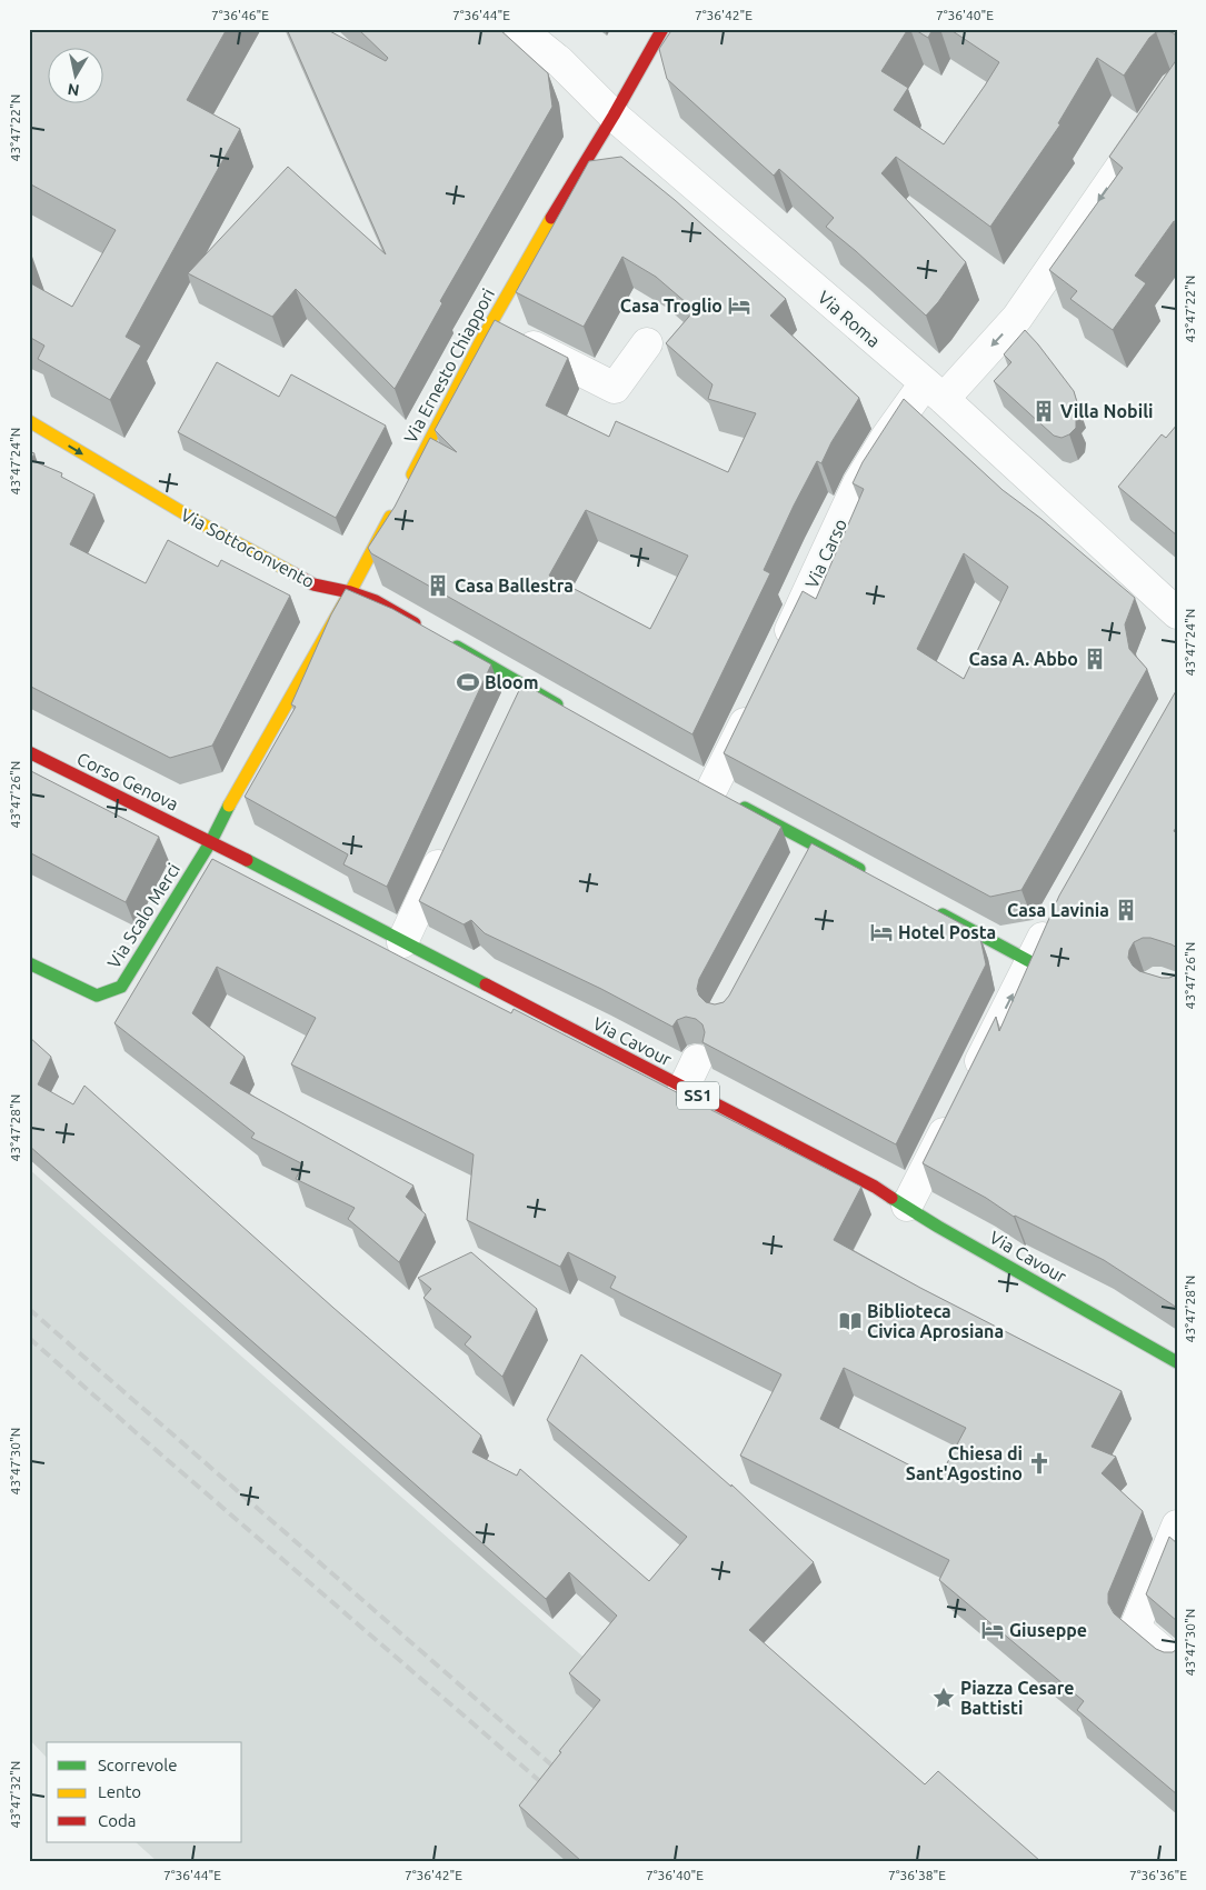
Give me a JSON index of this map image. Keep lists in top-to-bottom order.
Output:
{
  "streets": {
    "street": [
      "Via Roma",
      "Via Ernesto Chiappori",
      "Via Sottoconvento",
      "Via Carso",
      "Corso Genova",
      "Via Scalo Merci",
      "Via Cavour",
      "SS1"
    ]
  },
  "crossings": [
    ["Via Roma", "Via Ernesto Chiappori"],
    ["Via Roma", "Via Carso"],
    ["Corso Genova", "Via Scalo Merci"],
    ["Corso Genova", "Via Cavour"],
    ["Via Scalo Merci", "Via Cavour"]
  ],
  "one_way": ["Via Sottoconvento", "Via Carso"],
  "places": {
    "hotel": ["Casa Troglio", "Hotel Posta", "Giuseppe"],
    "building": [
      "Villa Nobili",
      "Casa Ballestra",
      "Casa A. Abbo",
      "Casa Lavinia"
    ],
    "sports": ["Bloom"],
    "library": ["Biblioteca Civica Aprosiana"],
    "church": ["Chiesa di Sant'Agostino"],
    "place": ["Piazza Cesare Battisti"]
  },
  "legend": ["Scorrevole", "Lento", "Coda"],
  "north": "bottom",
  "coordinates": [
    "7°36'46\"E",
    "7°36'44\"E",
    "7°36'42\"E",
    "7°36'40\"E",
    "43°47'22\"N",
    "43°47'24\"N",
    "43°47'26\"N",
    "43°47'28\"N",
    "43°47'30\"N",
    "43°47'32\"N",
    "7°36'38\"E",
    "7°36'36\"E"
  ]
}
